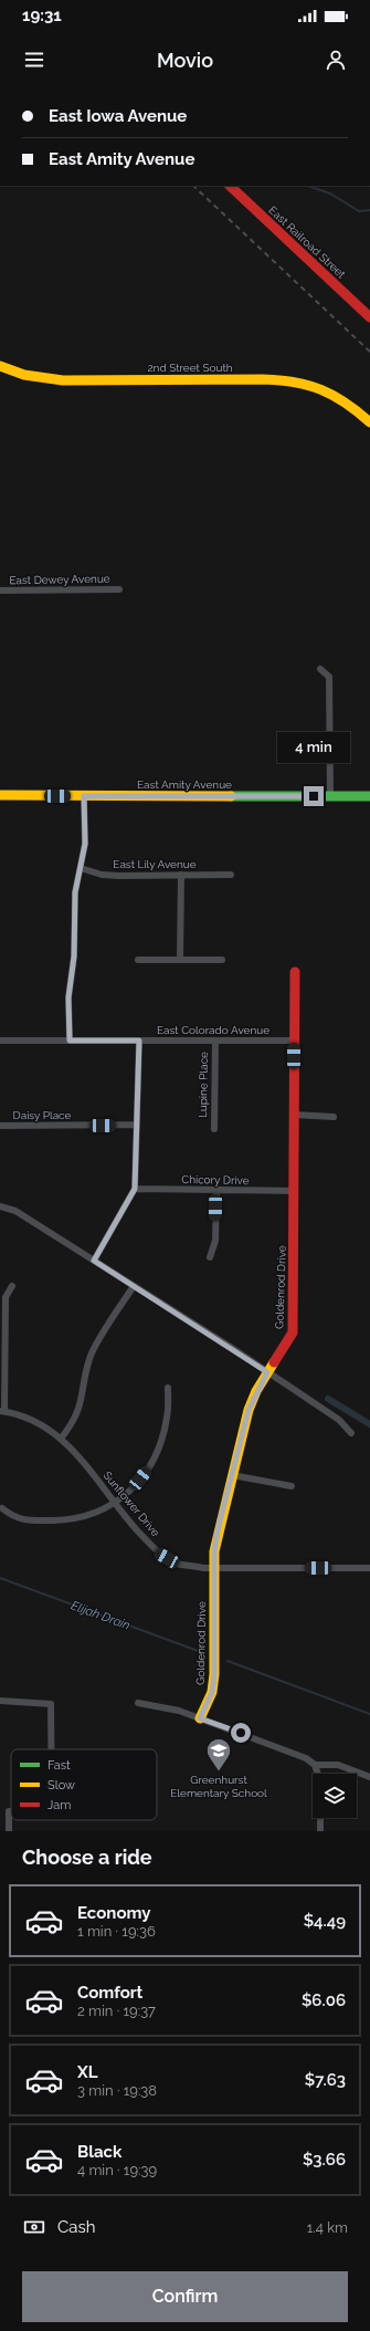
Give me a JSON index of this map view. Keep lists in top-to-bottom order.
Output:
{
  "streets": {
    "street": [
      "East Railroad Street",
      "2nd Street South",
      "East Dewey Avenue",
      "East Amity Avenue",
      "East Lily Avenue",
      "East Colorado Avenue",
      "Lupine Place",
      "Daisy Place",
      "Chicory Drive",
      "Goldenrod Drive",
      "Sunflower Drive"
    ]
  },
  "crossings": [
    ["East Colorado Avenue", "Lupine Place"],
    ["East Colorado Avenue", "Goldenrod Drive"],
    ["Chicory Drive", "Goldenrod Drive"],
    ["Goldenrod Drive", "Sunflower Drive"]
  ],
  "water": ["Elijah Drain"],
  "places": {
    "school or university": ["Greenhurst Elementary School"]
  },
  "legend": ["Fast", "Slow", "Jam"],
  "page": {
    "status": "19:31",
    "header": "Movio",
    "banner": ["East Iowa Avenue", "East Amity Avenue"],
    "bubble": "4 min",
    "heading": "Choose a ride",
    "list": [
      {
        "name": "Economy",
        "note": "1 min · 19:36",
        "value": "$4.49"
      },
      {
        "name": "Comfort",
        "note": "2 min · 19:37",
        "value": "$6.06"
      },
      {
        "name": "XL",
        "note": "3 min · 19:38",
        "value": "$7.63"
      },
      {
        "name": "Black",
        "note": "4 min · 19:39",
        "value": "$3.66"
      }
    ],
    "pay": ["Cash", "1.4 km"],
    "buttons": "Confirm"
  }
}
